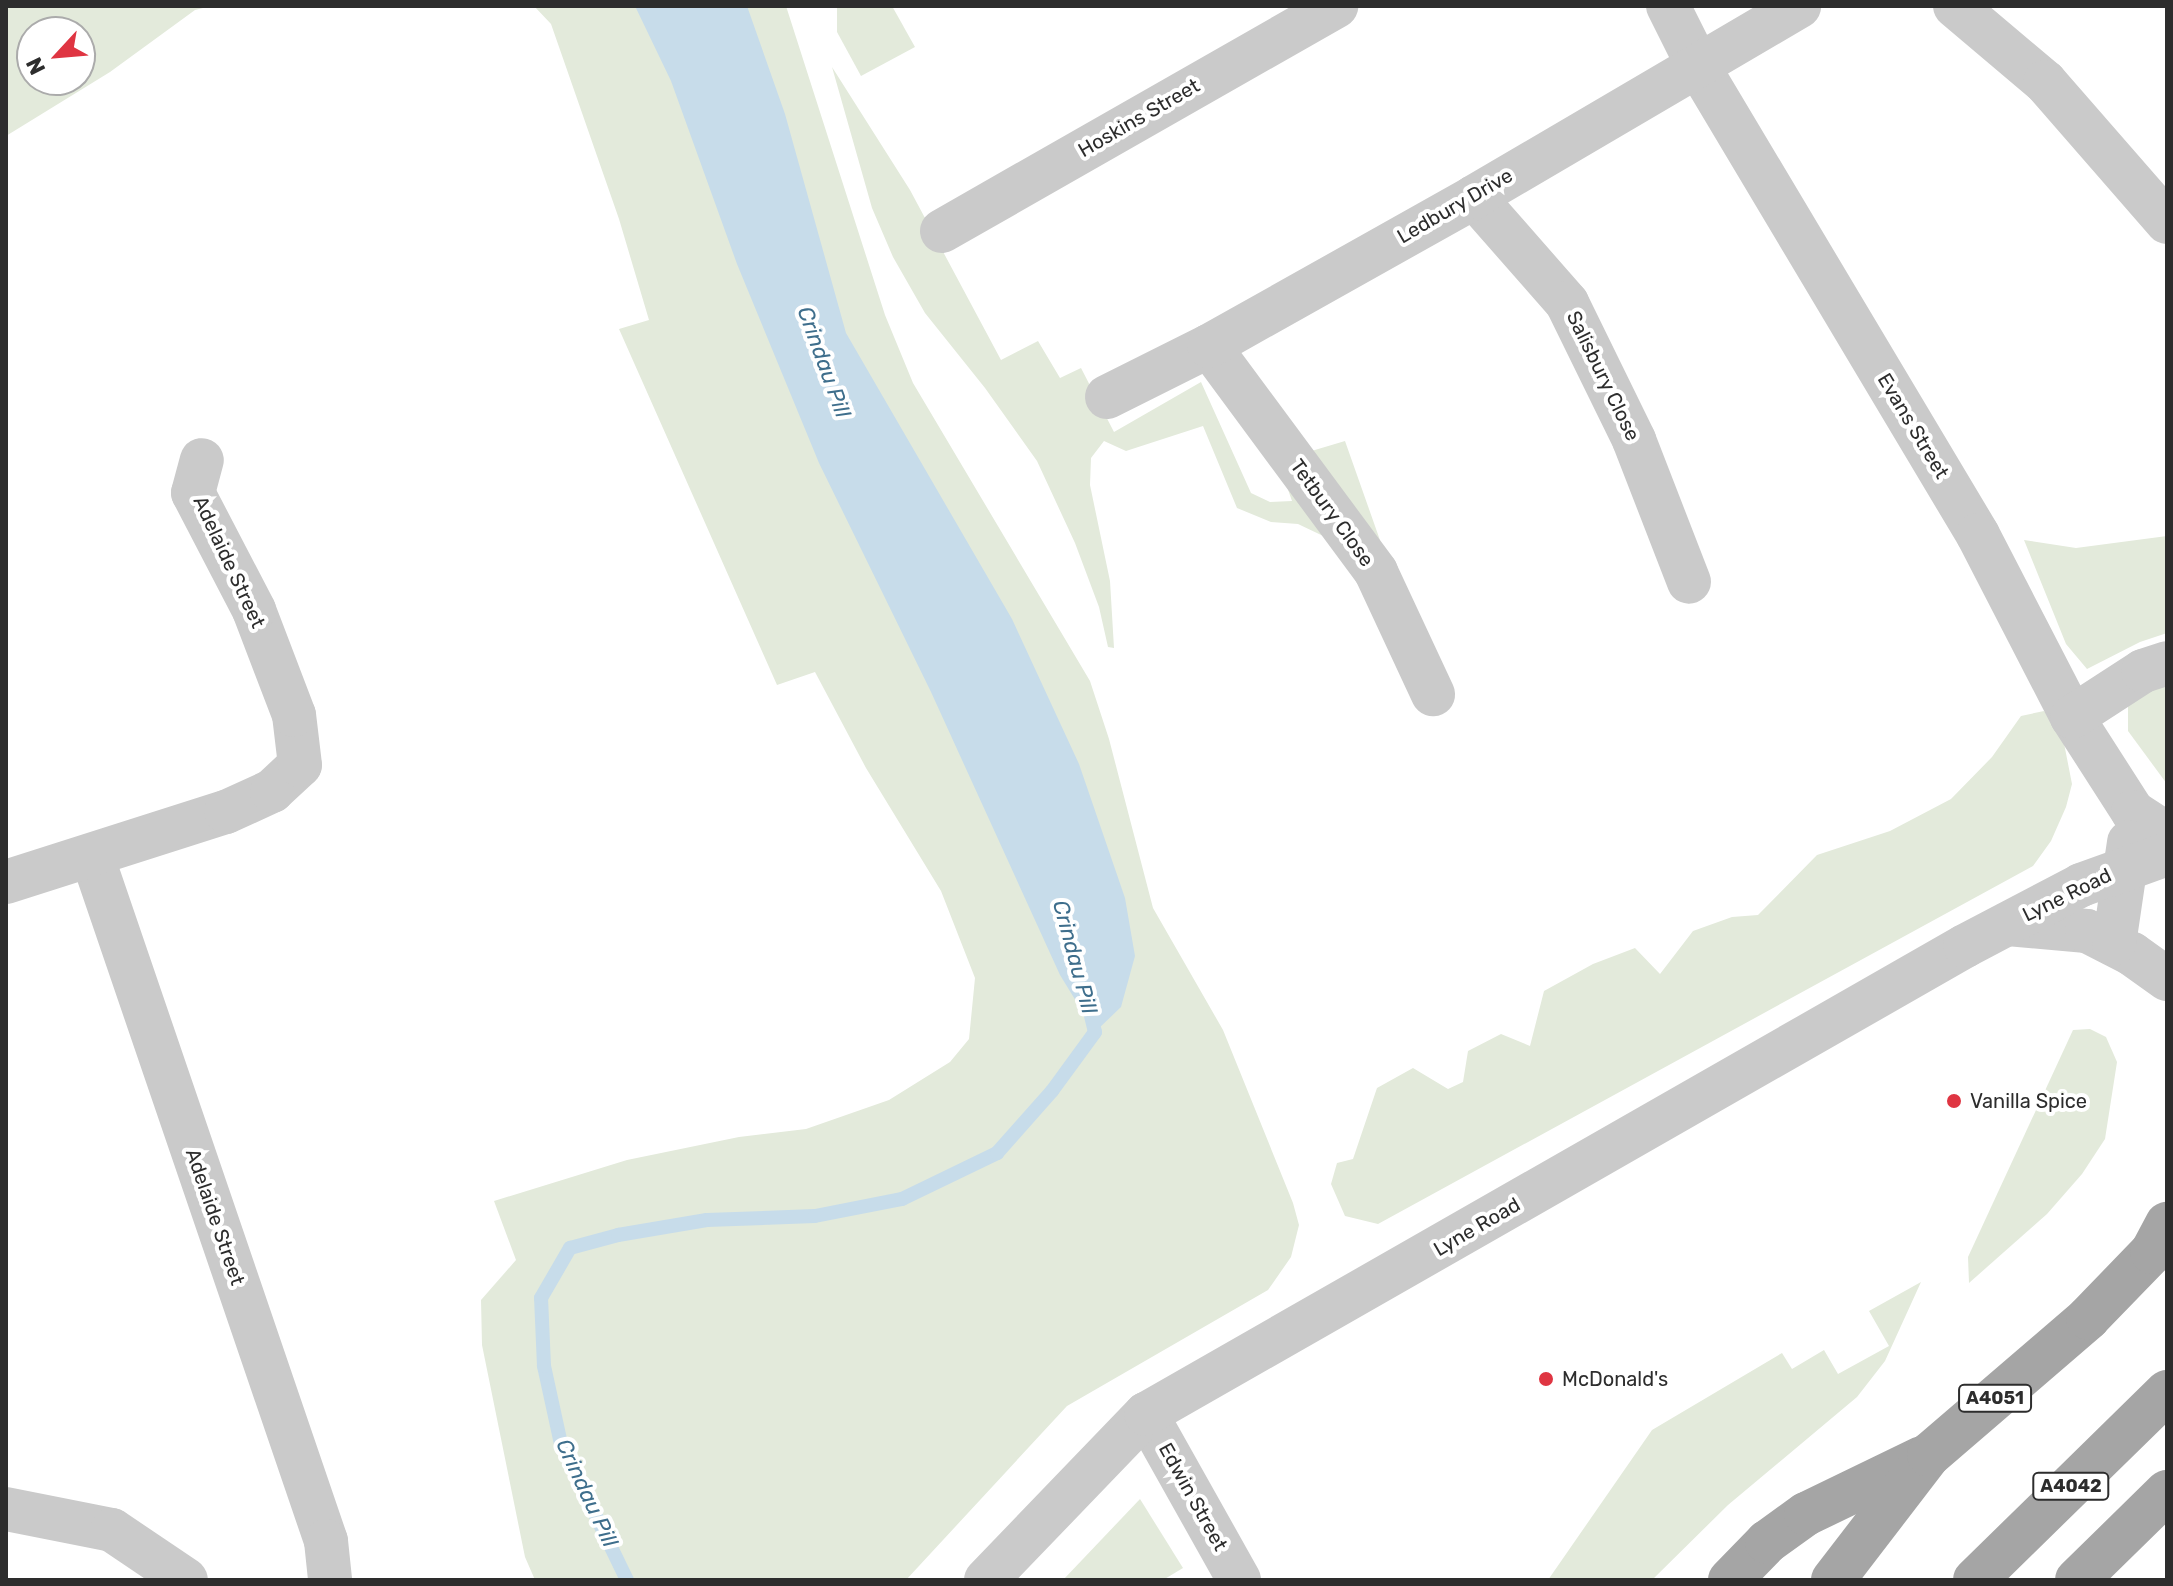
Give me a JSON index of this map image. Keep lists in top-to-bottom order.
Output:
{
  "streets": {
    "main road": ["A4051", "A4042"],
    "street": [
      "Hoskins Street",
      "Ledbury Drive",
      "Salisbury Close",
      "Evans Street",
      "Tetbury Close",
      "Adelaide Street",
      "Lyne Road",
      "Edwin Street"
    ]
  },
  "crossings": [
    ["Ledbury Drive", "Salisbury Close"],
    ["Ledbury Drive", "Evans Street"],
    ["Ledbury Drive", "Tetbury Close"],
    ["Evans Street", "Lyne Road"],
    ["Lyne Road", "Edwin Street"]
  ],
  "water": ["Crindau Pill"],
  "places": ["Vanilla Spice", "McDonald's"],
  "north": "bottom left"
}
